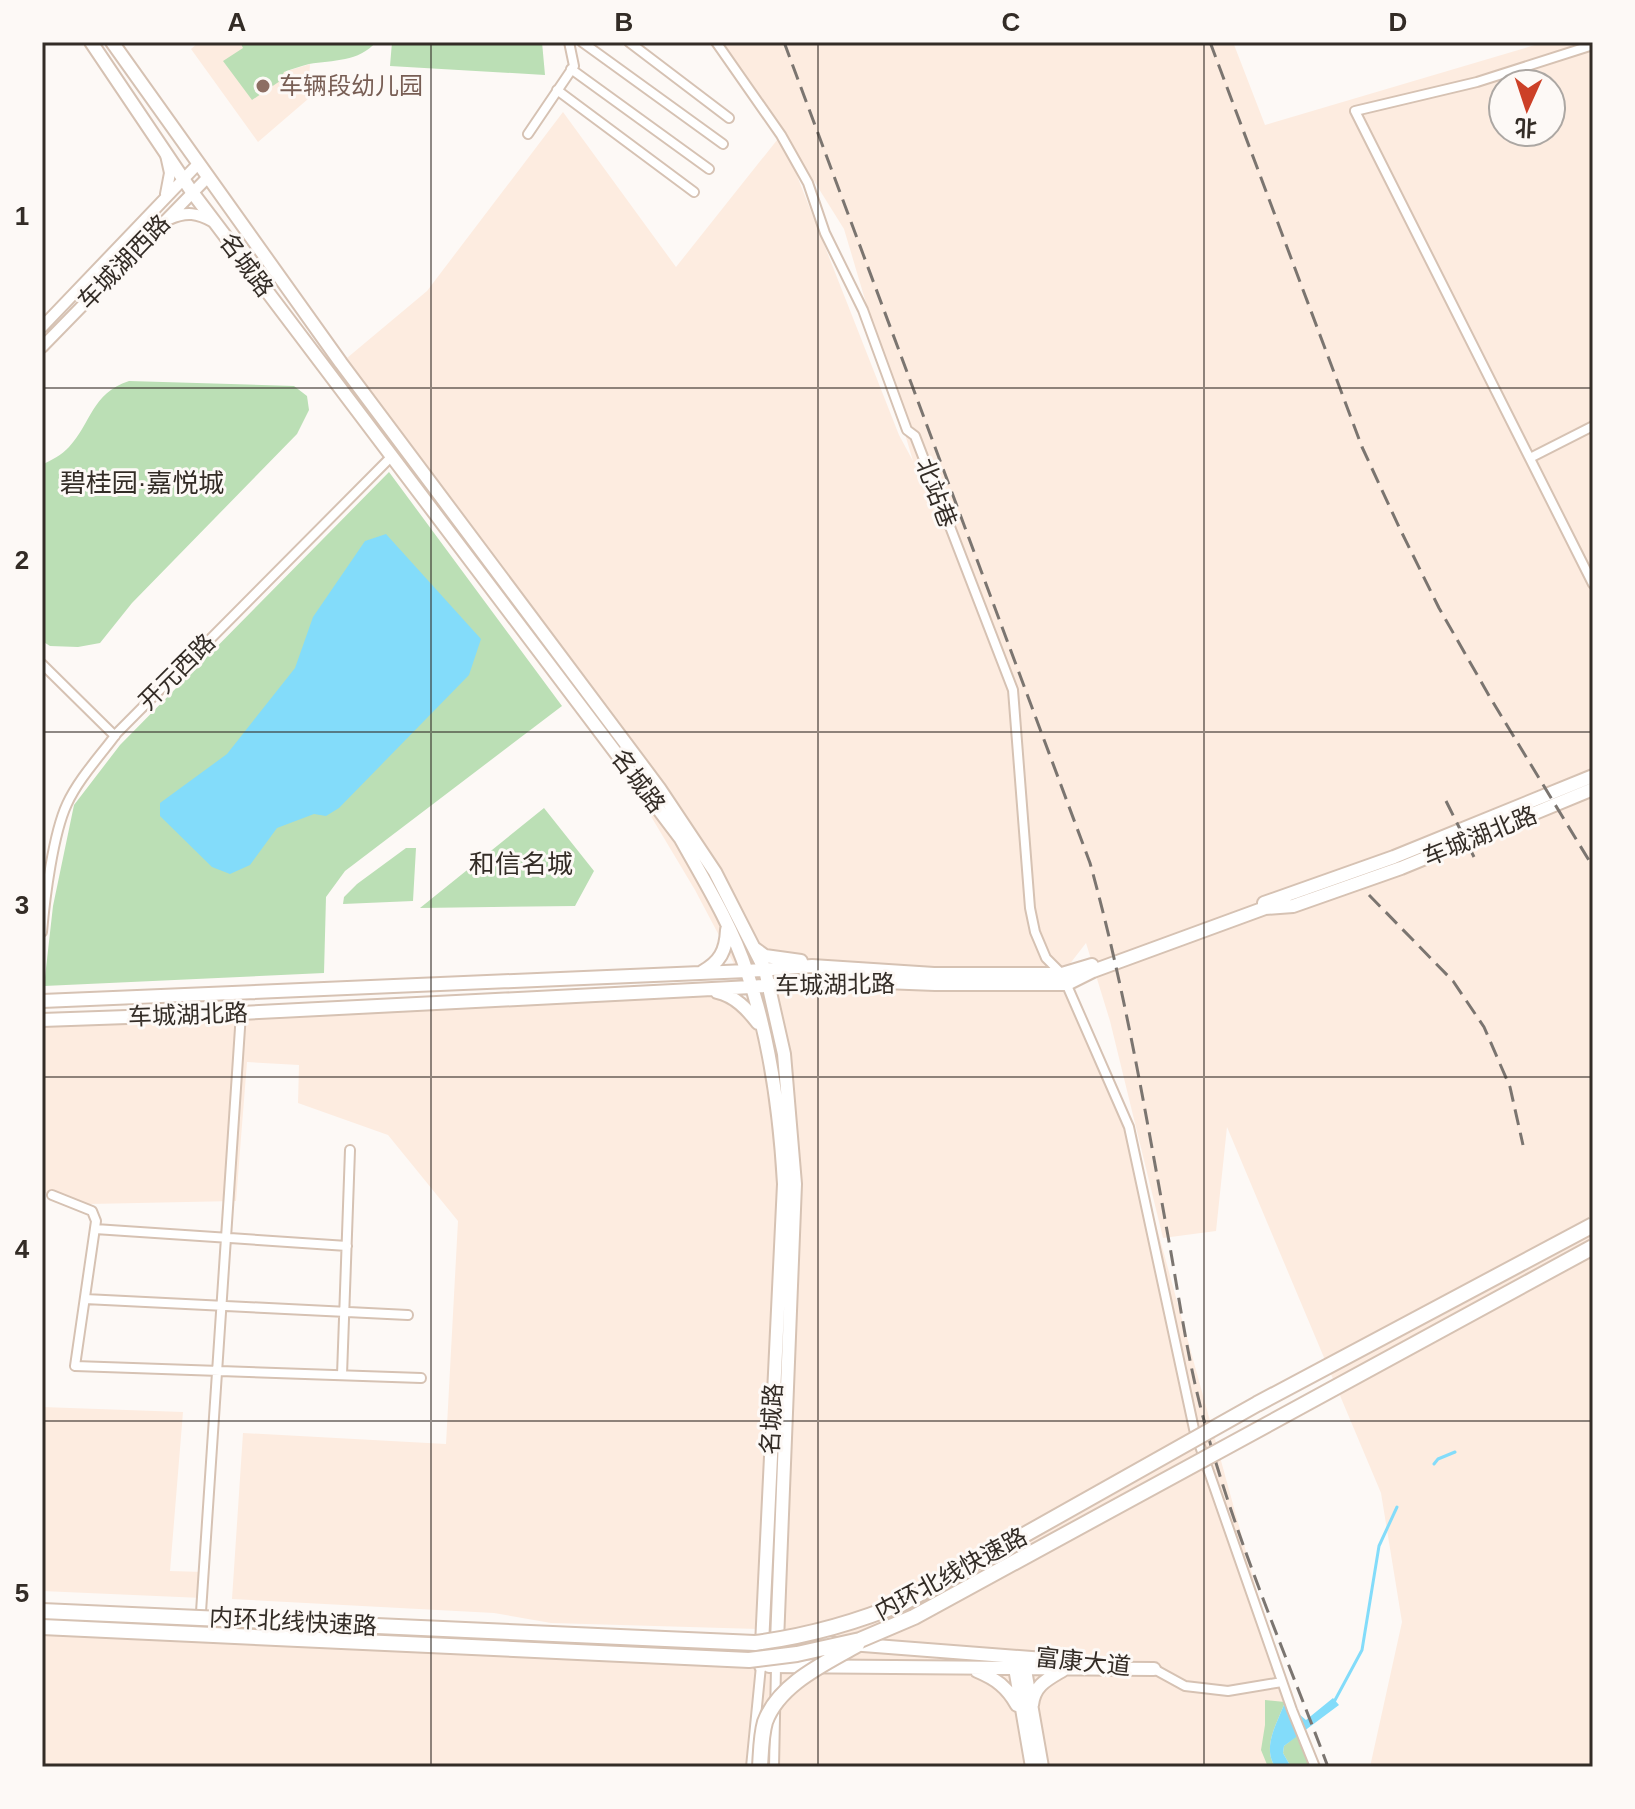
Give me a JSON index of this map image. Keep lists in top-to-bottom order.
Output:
{
  "streets": {
    "highway": ["内环北线快速路"],
    "main road": ["名城路", "车城湖北路", "富康大道"],
    "street": ["车城湖西路", "北站巷", "开元西路"]
  },
  "crossings": [
    ["车城湖西路", "名城路"],
    ["名城路", "开元西路"],
    ["名城路", "车城湖北路"],
    ["名城路", "富康大道"],
    ["北站巷", "车城湖北路"]
  ],
  "districts": ["碧桂园·嘉悦城", "和信名城"],
  "places": ["车辆段幼儿园"],
  "north": "bottom",
  "grid": {
    "columns": [
      "A",
      "B",
      "C",
      "D"
    ],
    "rows": [
      "1",
      "2",
      "3",
      "4",
      "5"
    ]
  }
}
